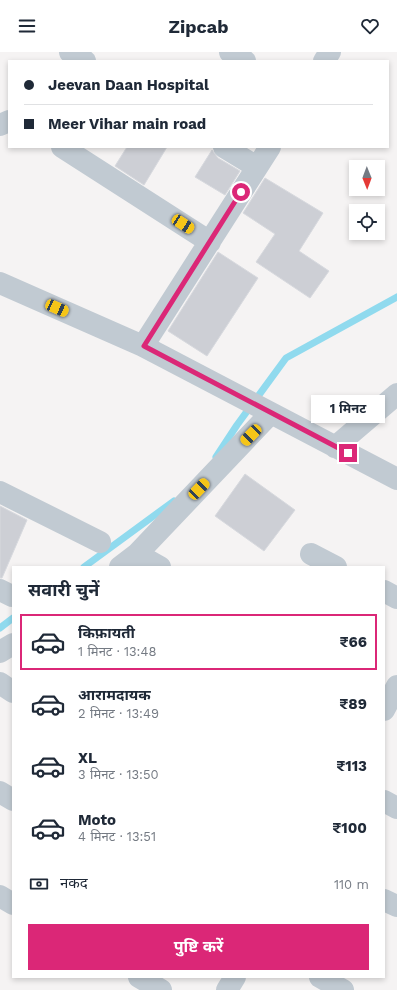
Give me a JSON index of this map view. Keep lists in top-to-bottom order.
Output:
{
  "north": "bottom",
  "page": {
    "header": "Zipcab",
    "banner": ["Jeevan Daan Hospital", "Meer Vihar main road"],
    "bubble": "1 मिनट",
    "heading": "सवारी चुनें",
    "list": [
      {
        "name": "किफ़ायती",
        "note": "1 मिनट · 13:48",
        "value": "₹66"
      },
      {
        "name": "आरामदायक",
        "note": "2 मिनट · 13:49",
        "value": "₹89"
      },
      {
        "name": "XL",
        "note": "3 मिनट · 13:50",
        "value": "₹113"
      },
      {
        "name": "Moto",
        "note": "4 मिनट · 13:51",
        "value": "₹100"
      }
    ],
    "pay": ["नकद", "110 m"],
    "buttons": "पुष्टि करें"
  }
}
